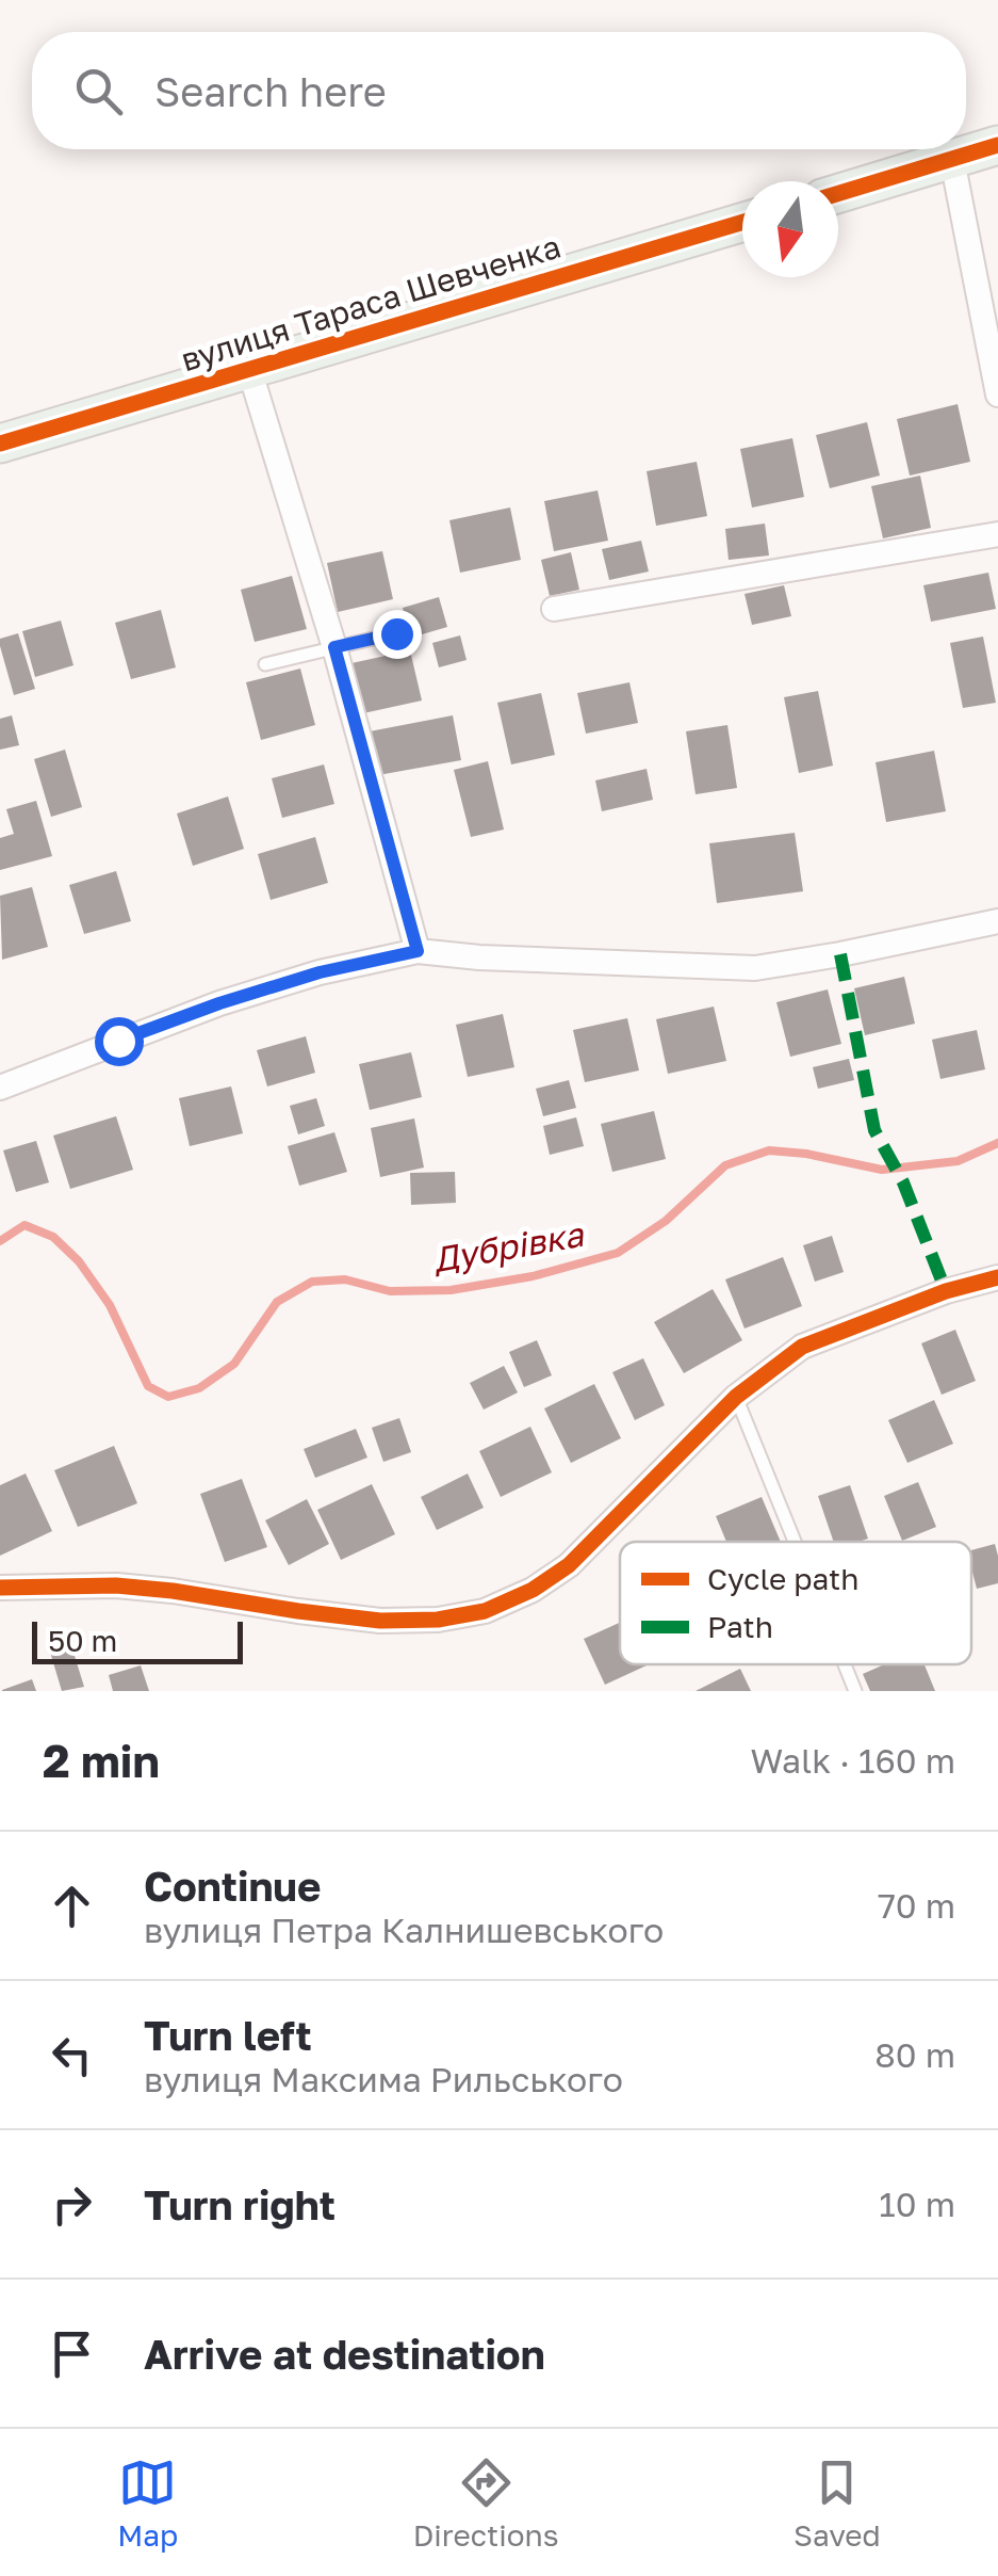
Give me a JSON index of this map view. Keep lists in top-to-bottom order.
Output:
{
  "streets": {
    "main road": ["вулиця Тараса Шевченка"]
  },
  "water": ["Дубрівка"],
  "legend": ["Cycle path", "Path"],
  "scale_bar": "50 m",
  "north": "bottom",
  "page": {
    "search": "Search here",
    "scale": "50 m",
    "heading": ["2 min", "Walk · 160 m"],
    "list": [
      ["Continue", "вулиця Петра Калнишевського", "70 m"],
      ["Turn left", "вулиця Максима Рильського", "80 m"],
      ["Turn right", "10 m"],
      "Arrive at destination"
    ],
    "nav": ["Map", "Directions", "Saved"]
  }
}
